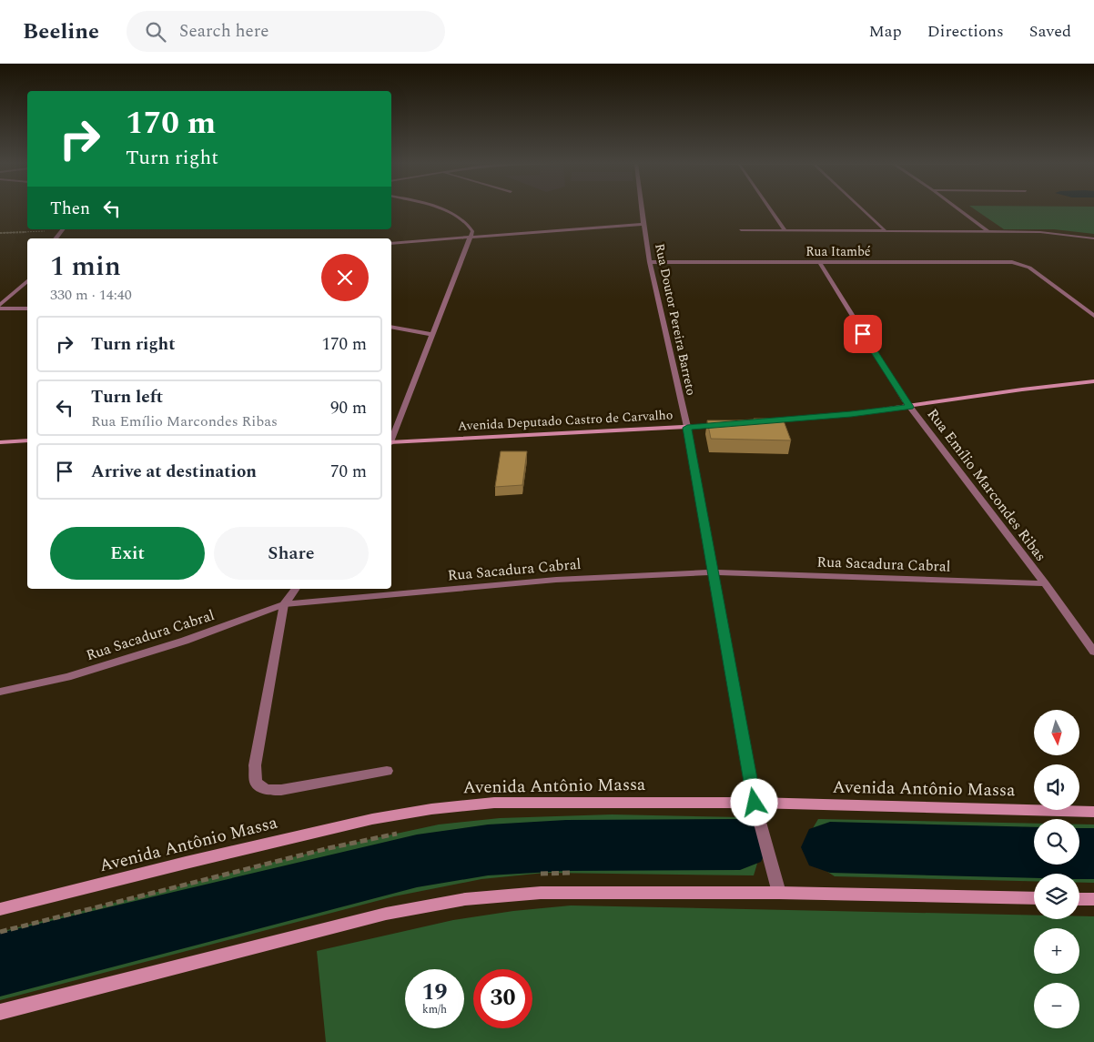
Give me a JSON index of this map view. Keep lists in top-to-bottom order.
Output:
{
  "streets": {
    "street": [
      "Rua Itambé",
      "Rua Doutor Pereira Barreto",
      "Avenida Deputado Castro de Carvalho",
      "Rua Emílio Marcondes Ribas",
      "Rua Sacadura Cabral",
      "Avenida Antônio Massa"
    ]
  },
  "crossings": [
    ["Rua Itambé", "Rua Doutor Pereira Barreto"],
    ["Rua Itambé", "Rua Emílio Marcondes Ribas"],
    ["Rua Doutor Pereira Barreto", "Avenida Deputado Castro de Carvalho"],
    ["Rua Doutor Pereira Barreto", "Rua Sacadura Cabral"],
    ["Rua Doutor Pereira Barreto", "Avenida Antônio Massa"],
    ["Rua Emílio Marcondes Ribas", "Rua Sacadura Cabral"]
  ],
  "north": "bottom",
  "page": {
    "header": "Beeline",
    "search": "Search here",
    "nav": ["Map", "Directions", "Saved"],
    "turn": ["170 m", "Turn right"],
    "then": "Then",
    "heading": ["1 min", "330 m · 14:40"],
    "list": [
      {
        "name": "Turn right",
        "value": "170 m"
      },
      {
        "name": "Turn left",
        "note": "Rua Emílio Marcondes Ribas",
        "value": "90 m"
      },
      {
        "name": "Arrive at destination",
        "value": "70 m"
      }
    ],
    "buttons": ["Exit", "Share"],
    "map_buttons": ["+", "−"],
    "speed": "19 km/h",
    "limit": "30"
  }
}
